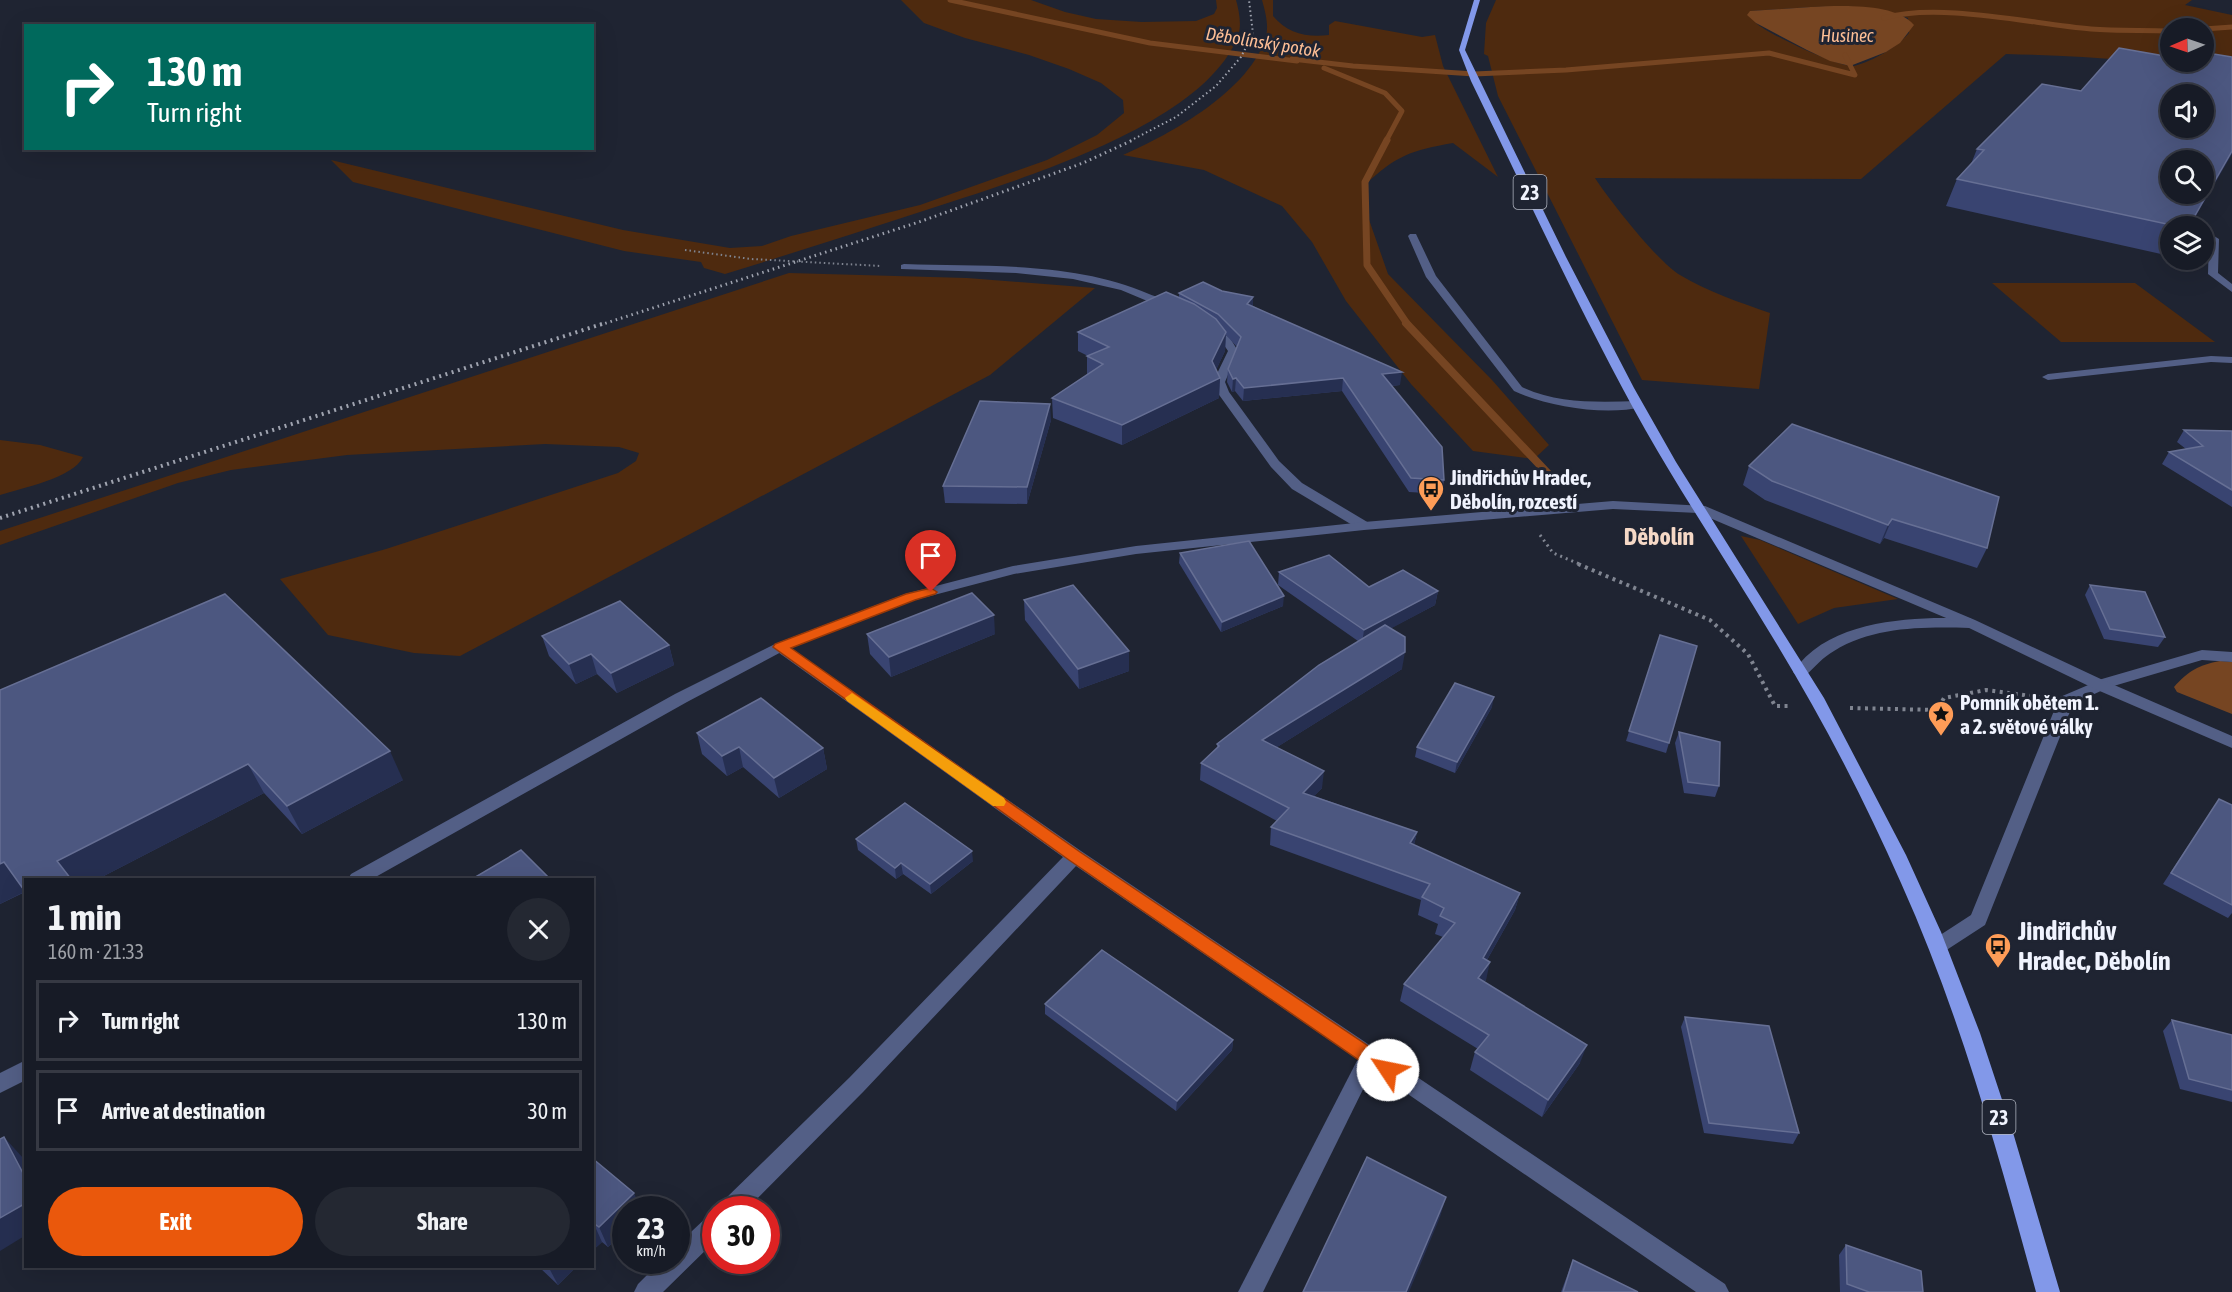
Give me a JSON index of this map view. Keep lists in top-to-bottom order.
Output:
{
  "streets": {
    "main road": ["23"]
  },
  "districts": ["Děbolín"],
  "water": ["Husinec", "Děbolínský potok"],
  "places": {
    "bus stop": ["Jindřichův Hradec, Děbolín, rozcestí", "Jindřichův Hradec, Děbolín"],
    "place": ["Pomník obětem 1. a 2. světové války"]
  },
  "north": "left",
  "page": {
    "turn": ["130 m", "Turn right"],
    "heading": ["1 min", "160 m · 21:33"],
    "list": [
      {
        "name": "Turn right",
        "value": "130 m"
      },
      {
        "name": "Arrive at destination",
        "value": "30 m"
      }
    ],
    "buttons": ["Exit", "Share"],
    "speed": "23 km/h",
    "limit": "30"
  }
}
